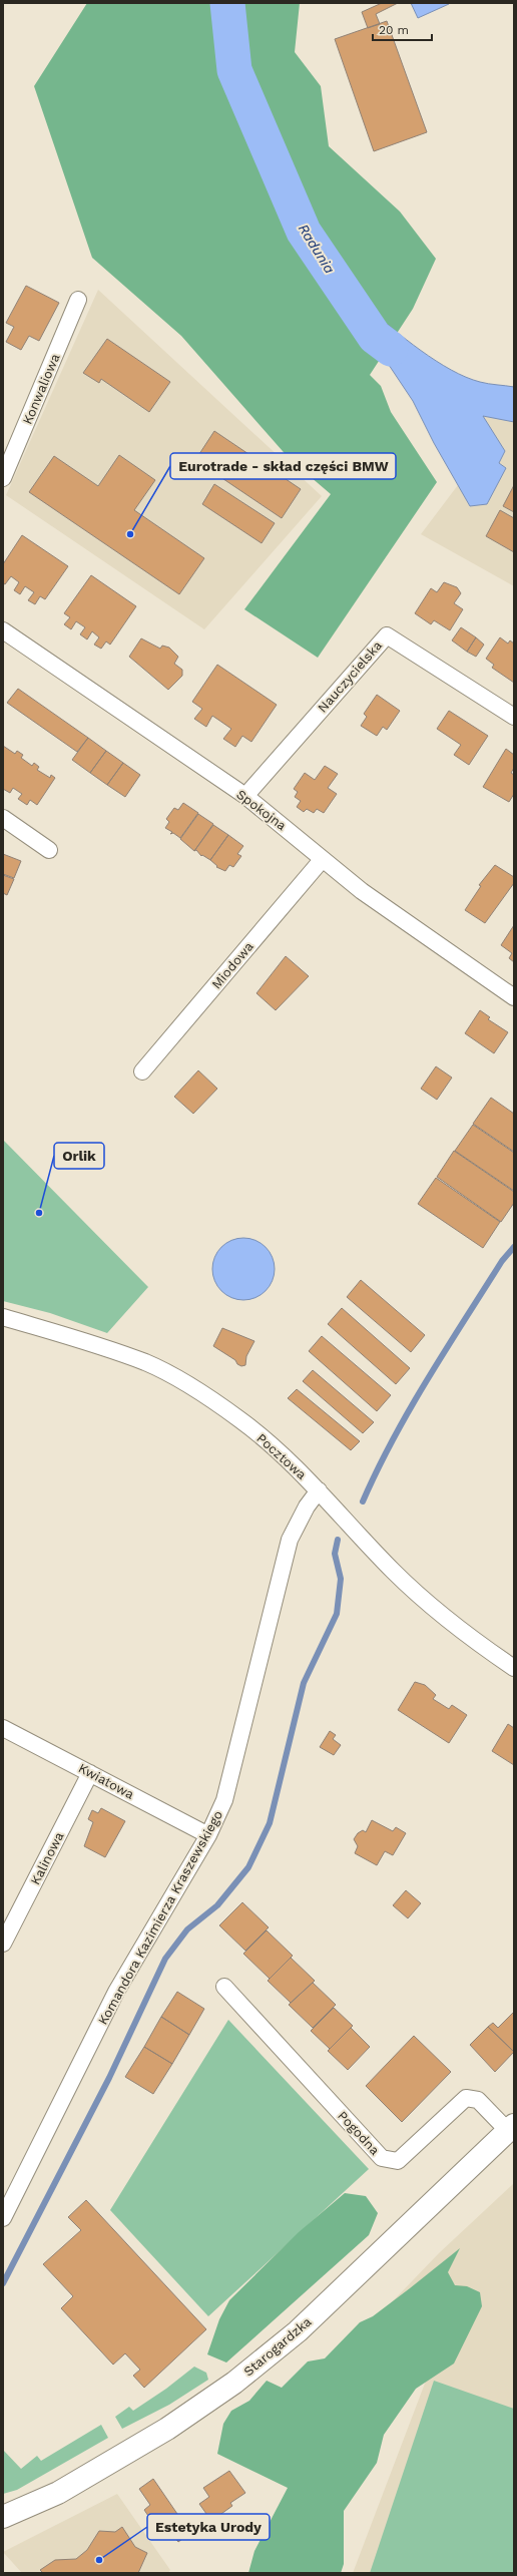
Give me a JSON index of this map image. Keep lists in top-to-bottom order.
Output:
{
  "streets": {
    "main road": ["Starogardzka"],
    "street": [
      "Konwaliowa",
      "Nauczycielska",
      "Spokojna",
      "Miodowa",
      "Pocztowa",
      "Kwiatowa",
      "Kalinowa",
      "Komandora Kazimierza Kraszewskiego",
      "Pogodna"
    ]
  },
  "crossings": [
    ["Nauczycielska", "Spokojna"],
    ["Spokojna", "Miodowa"],
    ["Pocztowa", "Komandora Kazimierza Kraszewskiego"],
    ["Kwiatowa", "Kalinowa"],
    ["Kwiatowa", "Komandora Kazimierza Kraszewskiego"],
    ["Pogodna", "Starogardzka"]
  ],
  "water": ["Radunia"],
  "places": ["Eurotrade - skład części BMW", "Orlik", "Estetyka Urody"],
  "scale_bar": "20 m"
}
